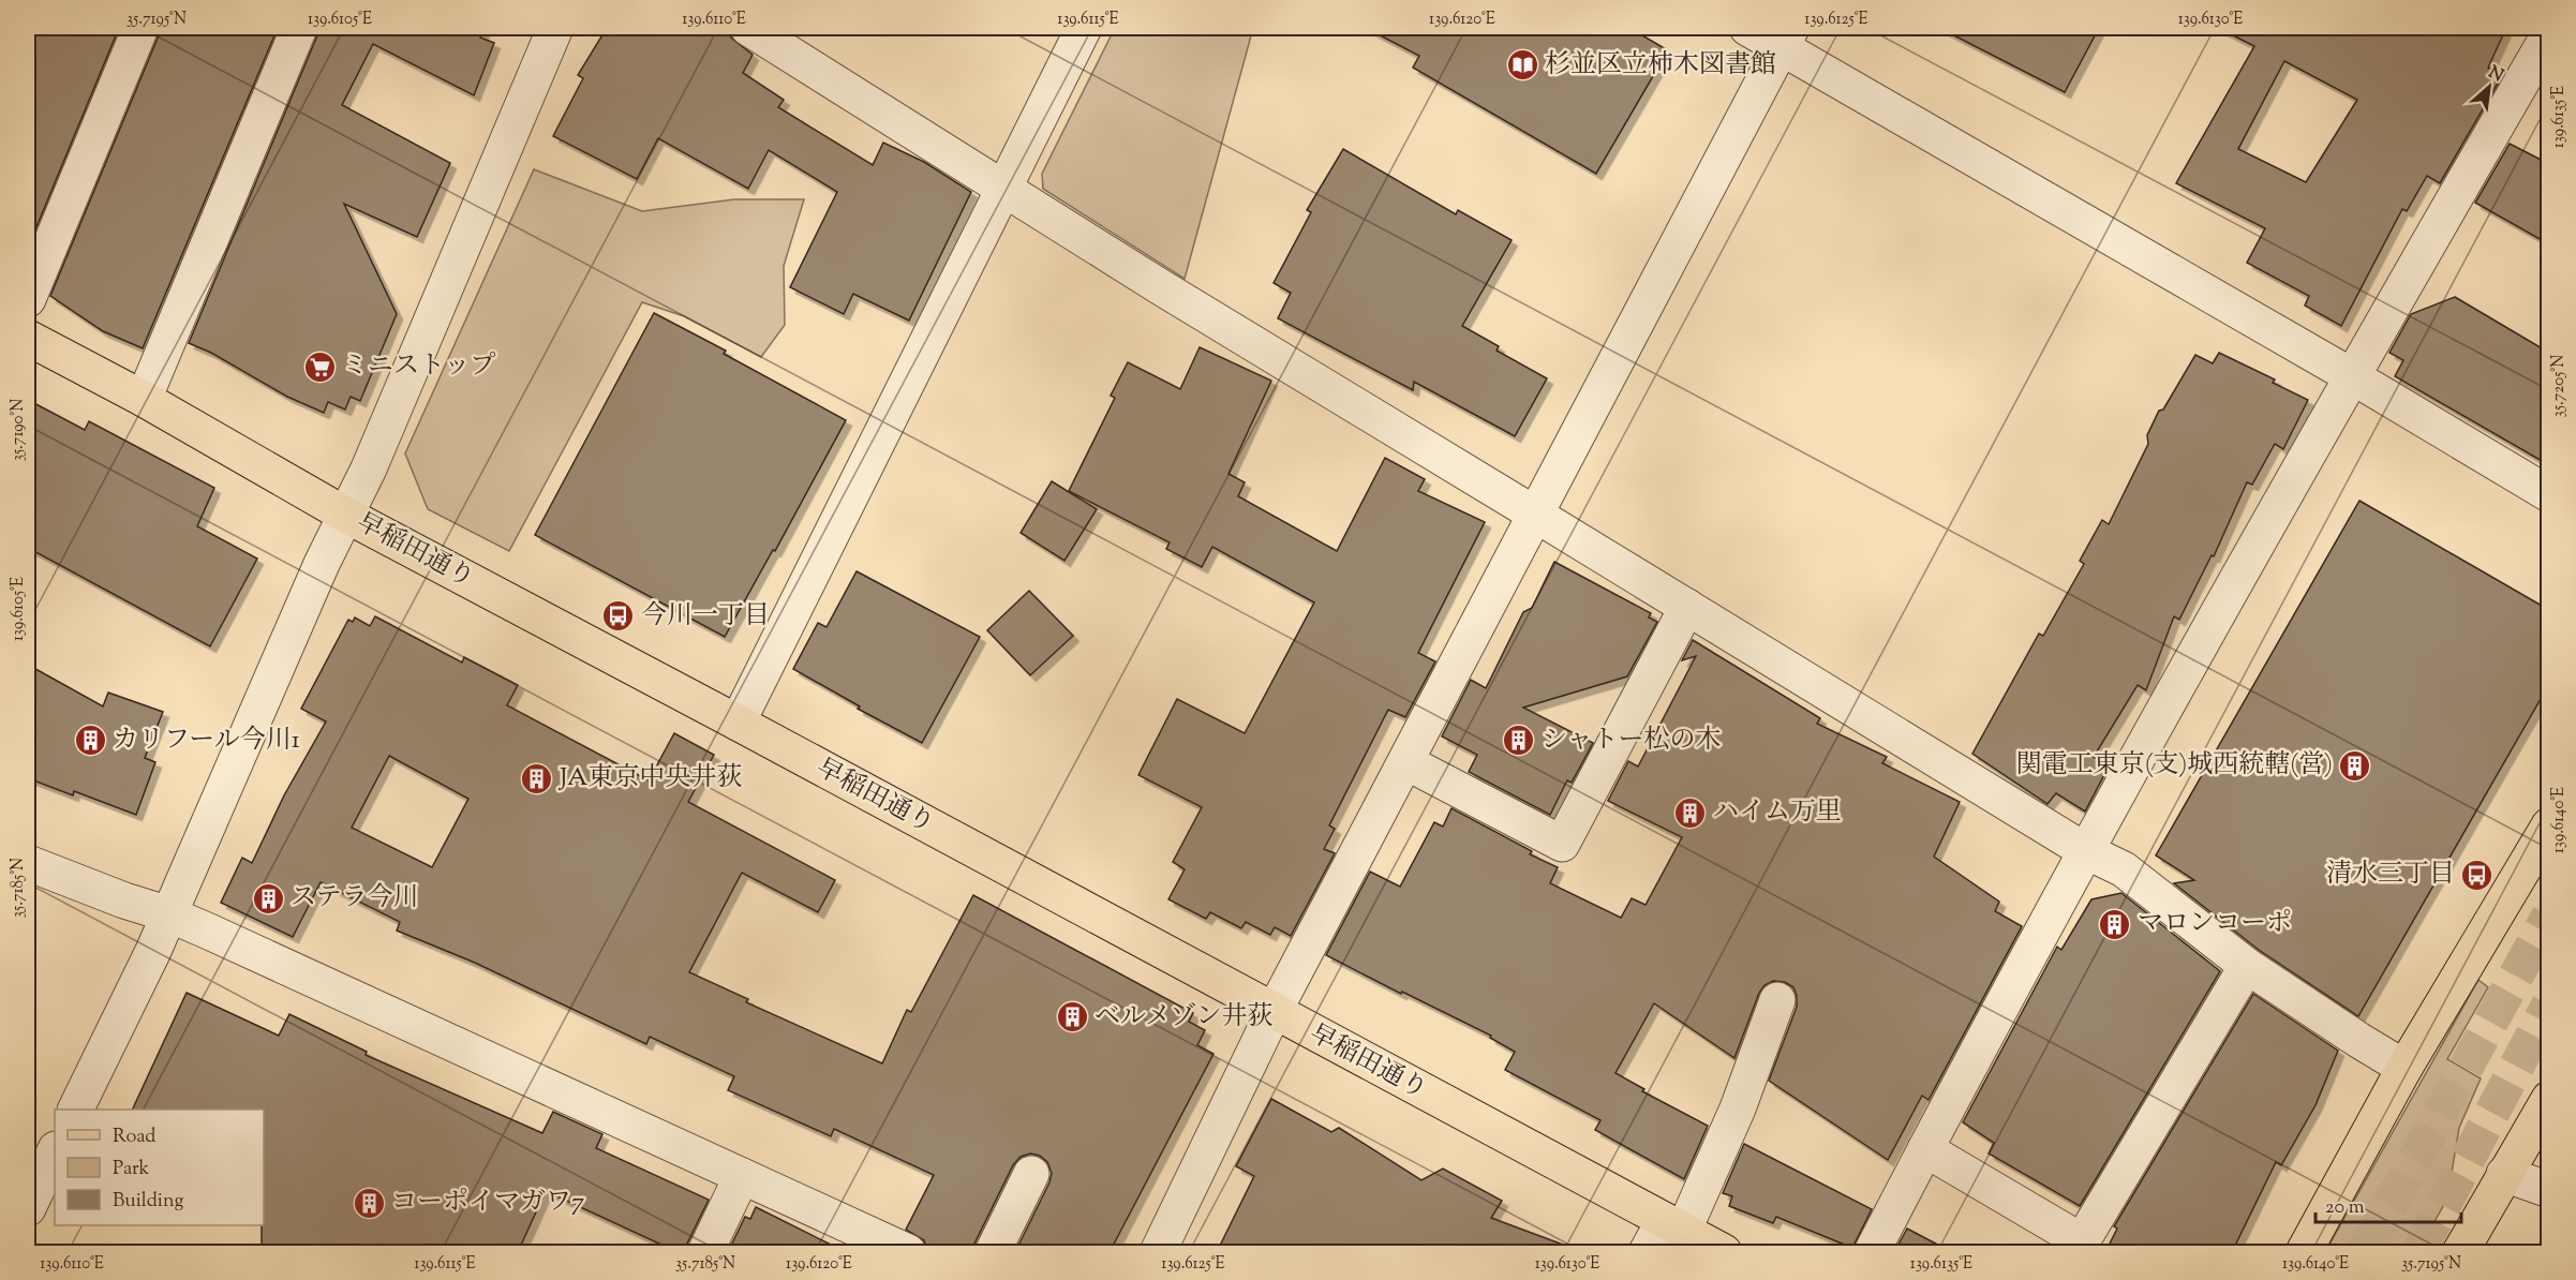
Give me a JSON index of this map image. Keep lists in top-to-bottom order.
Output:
{
  "streets": {
    "main road": ["早稲田通り"]
  },
  "places": {
    "library": ["杉並区立柿木図書館"],
    "supermarket": ["ミニストップ"],
    "bus stop": ["今川一丁目", "清水三丁目"],
    "building": [
      "カリフール今川1",
      "シャトー松の木",
      "関電工東京(支)城西統轄(営)",
      "JA東京中央井荻",
      "ハイム万里",
      "ステラ今川",
      "マロンコーポ",
      "ベルメゾン井荻",
      "コーポイマガワ7"
    ]
  },
  "legend": ["Road", "Park", "Building"],
  "scale_bar": "20 m",
  "north": "top right",
  "coordinates": [
    "35.7195°N",
    "139.6105°E",
    "139.6110°E",
    "139.6115°E",
    "139.6120°E",
    "139.6125°E",
    "139.6130°E",
    "139.6135°E",
    "35.7205°N",
    "35.7190°N",
    "139.6140°E",
    "35.7185°N"
  ]
}
